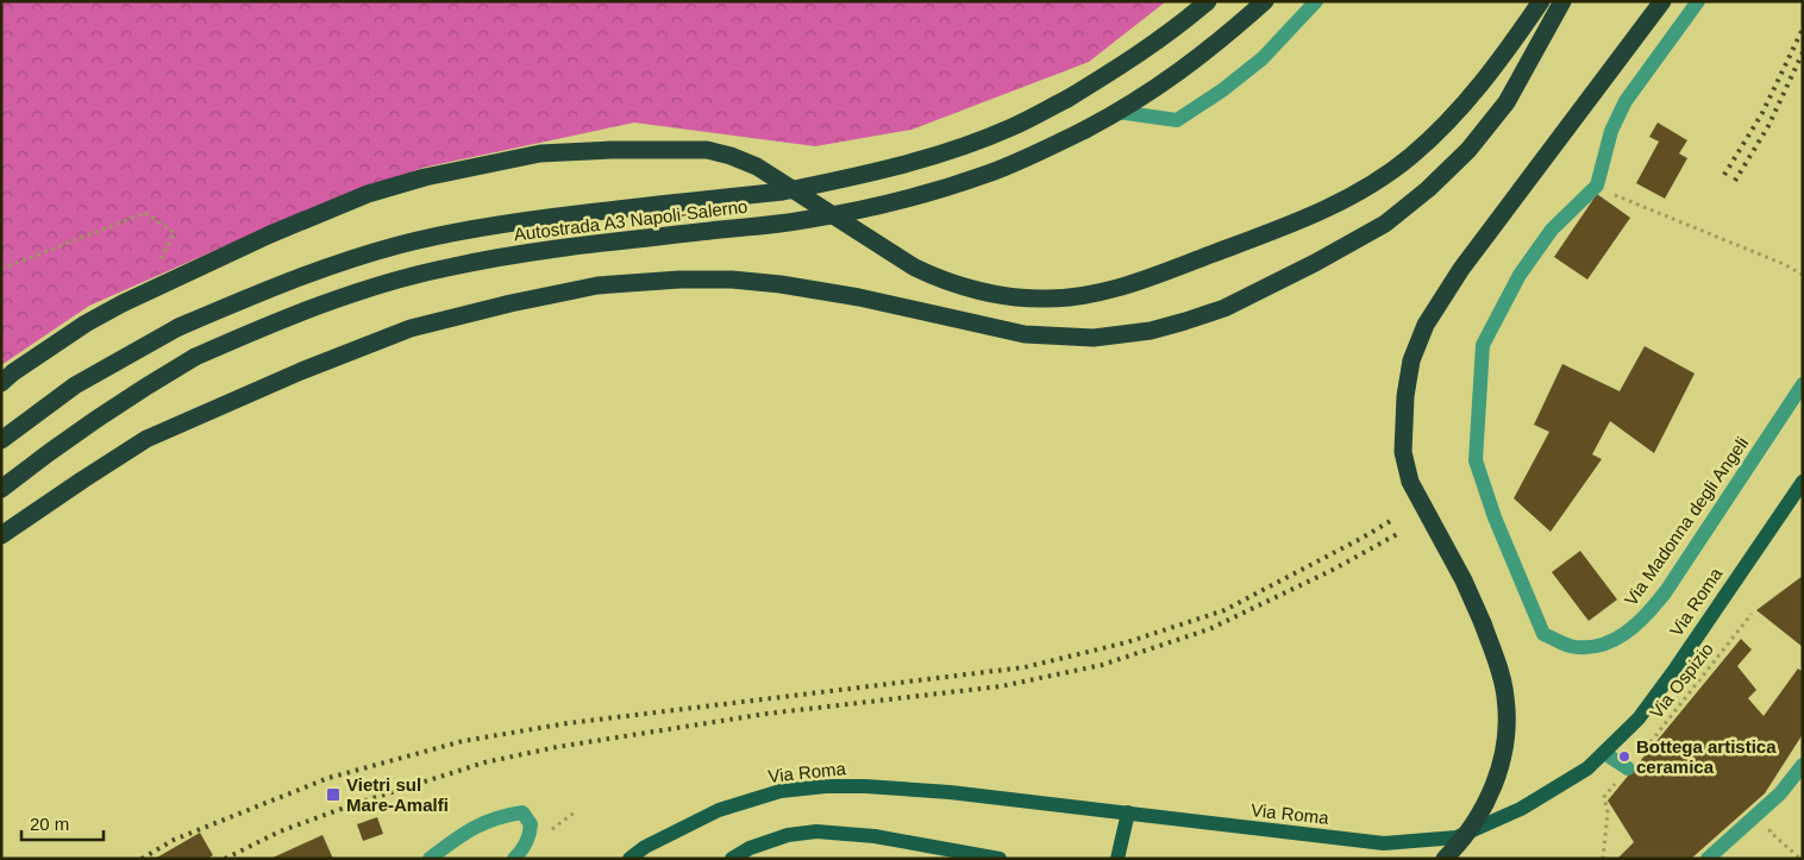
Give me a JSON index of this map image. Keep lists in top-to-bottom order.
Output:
{
  "streets": {
    "highway": ["Autostrada A3 Napoli-Salerno"],
    "main road": ["Via Roma"],
    "street": ["Via Madonna degli Angeli"],
    "path": ["Via Ospizio"]
  },
  "places": {
    "other": ["Bottega artistica ceramica"],
    "transit": ["Vietri sul Mare-Amalfi"]
  },
  "scale_bar": "20 m"
}
